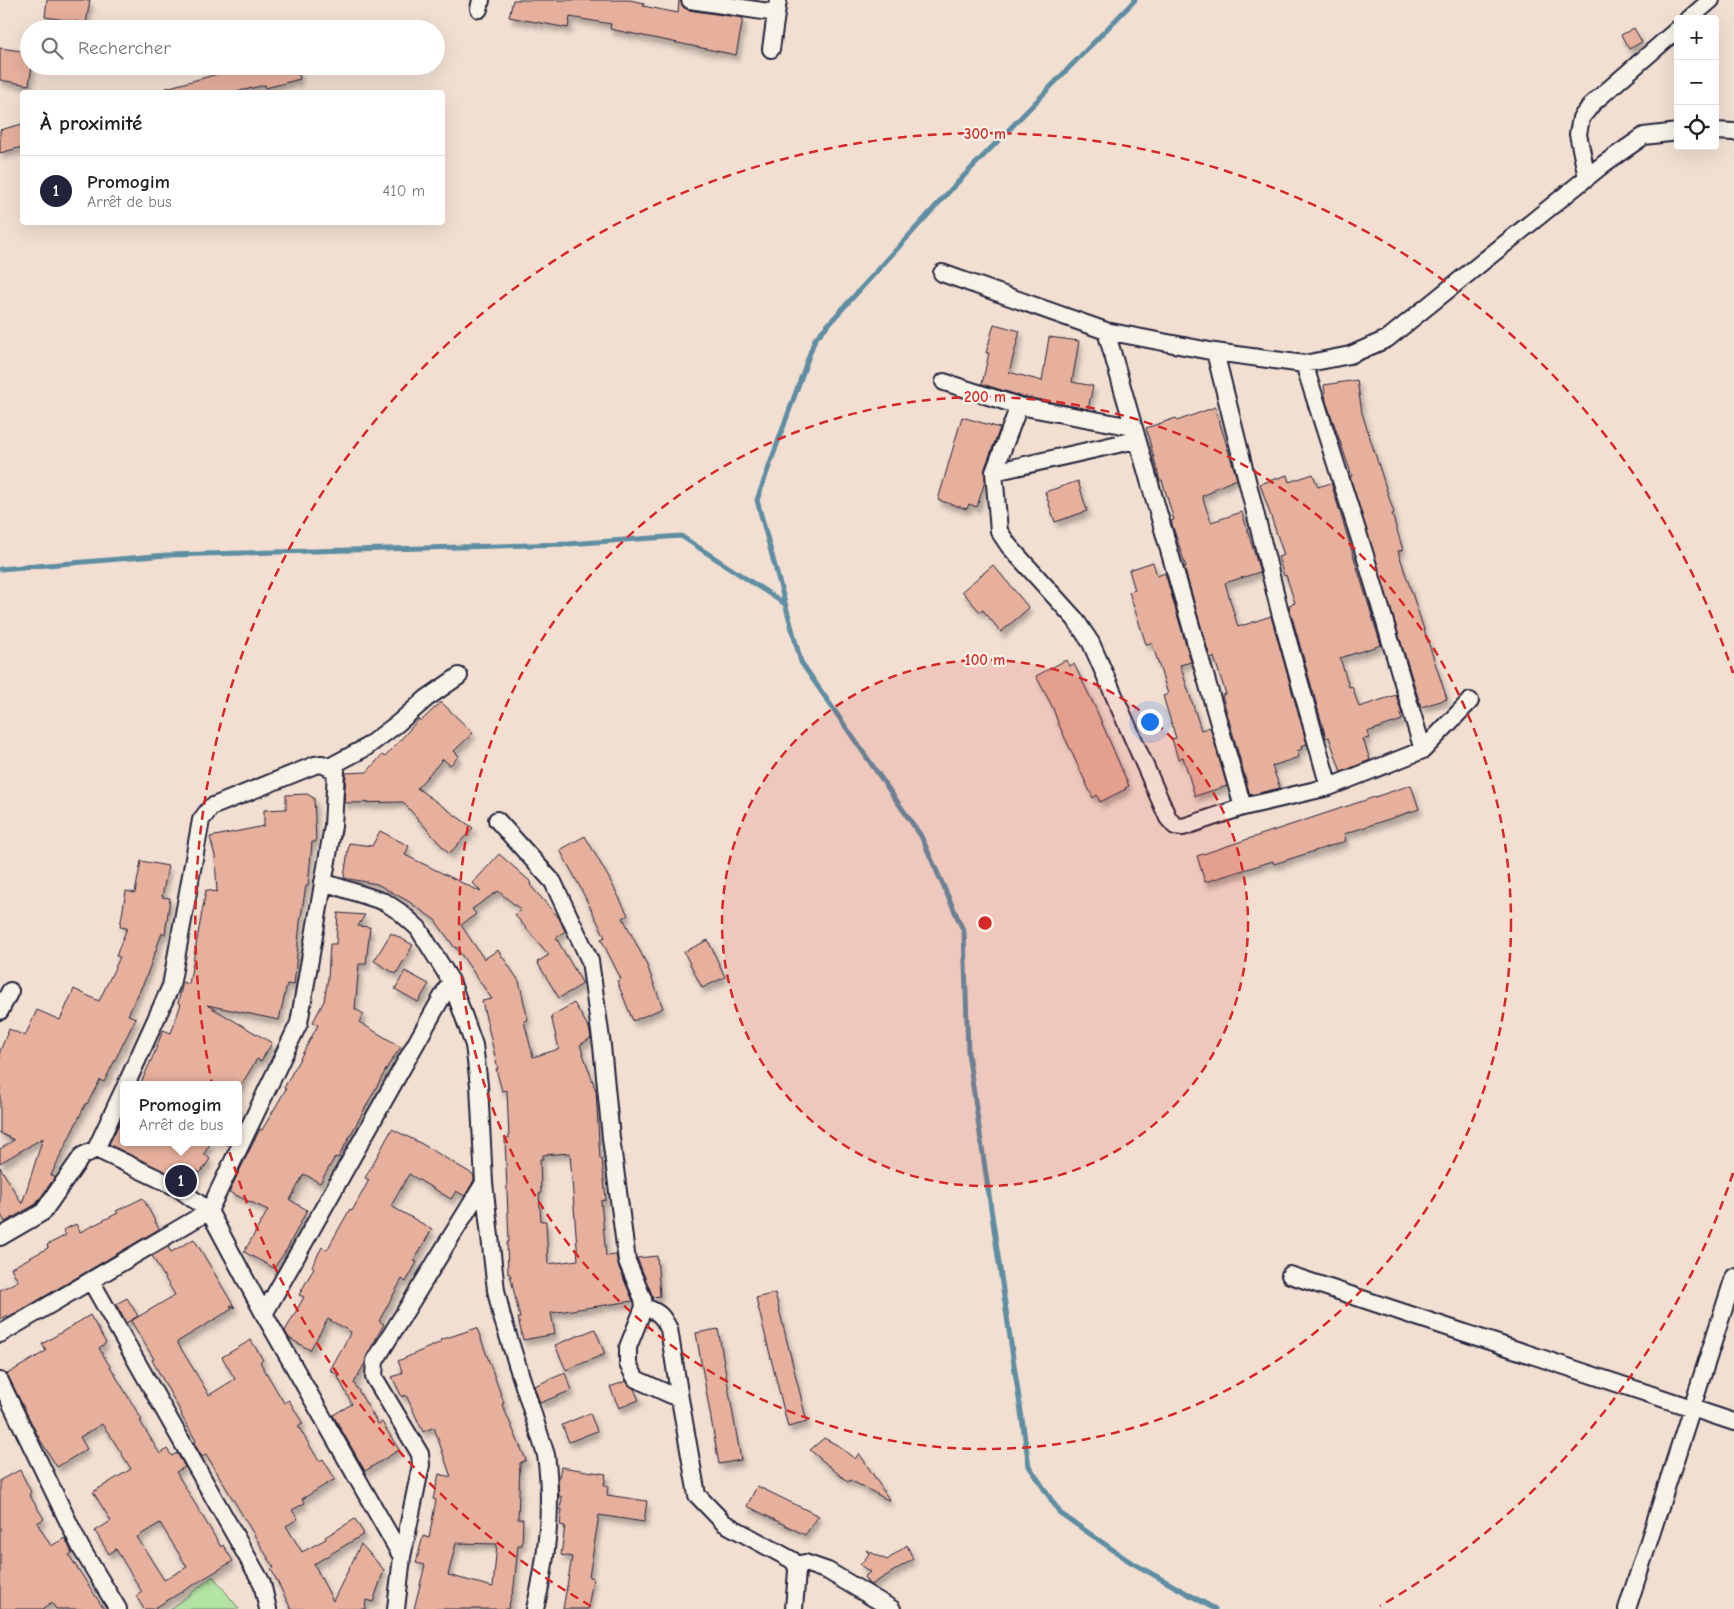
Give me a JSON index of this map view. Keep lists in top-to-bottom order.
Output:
{
  "page": {
    "map_buttons": ["+", "−"],
    "search": "Rechercher",
    "heading": "À proximité",
    "list": [
      {
        "mark": "1",
        "name": "Promogim",
        "note": "Arrêt de bus",
        "value": "410 m"
      }
    ],
    "popup": ["Promogim", "Arrêt de bus"],
    "pins": "1"
  },
  "rings": ["300 m", "200 m", "100 m"]
}
